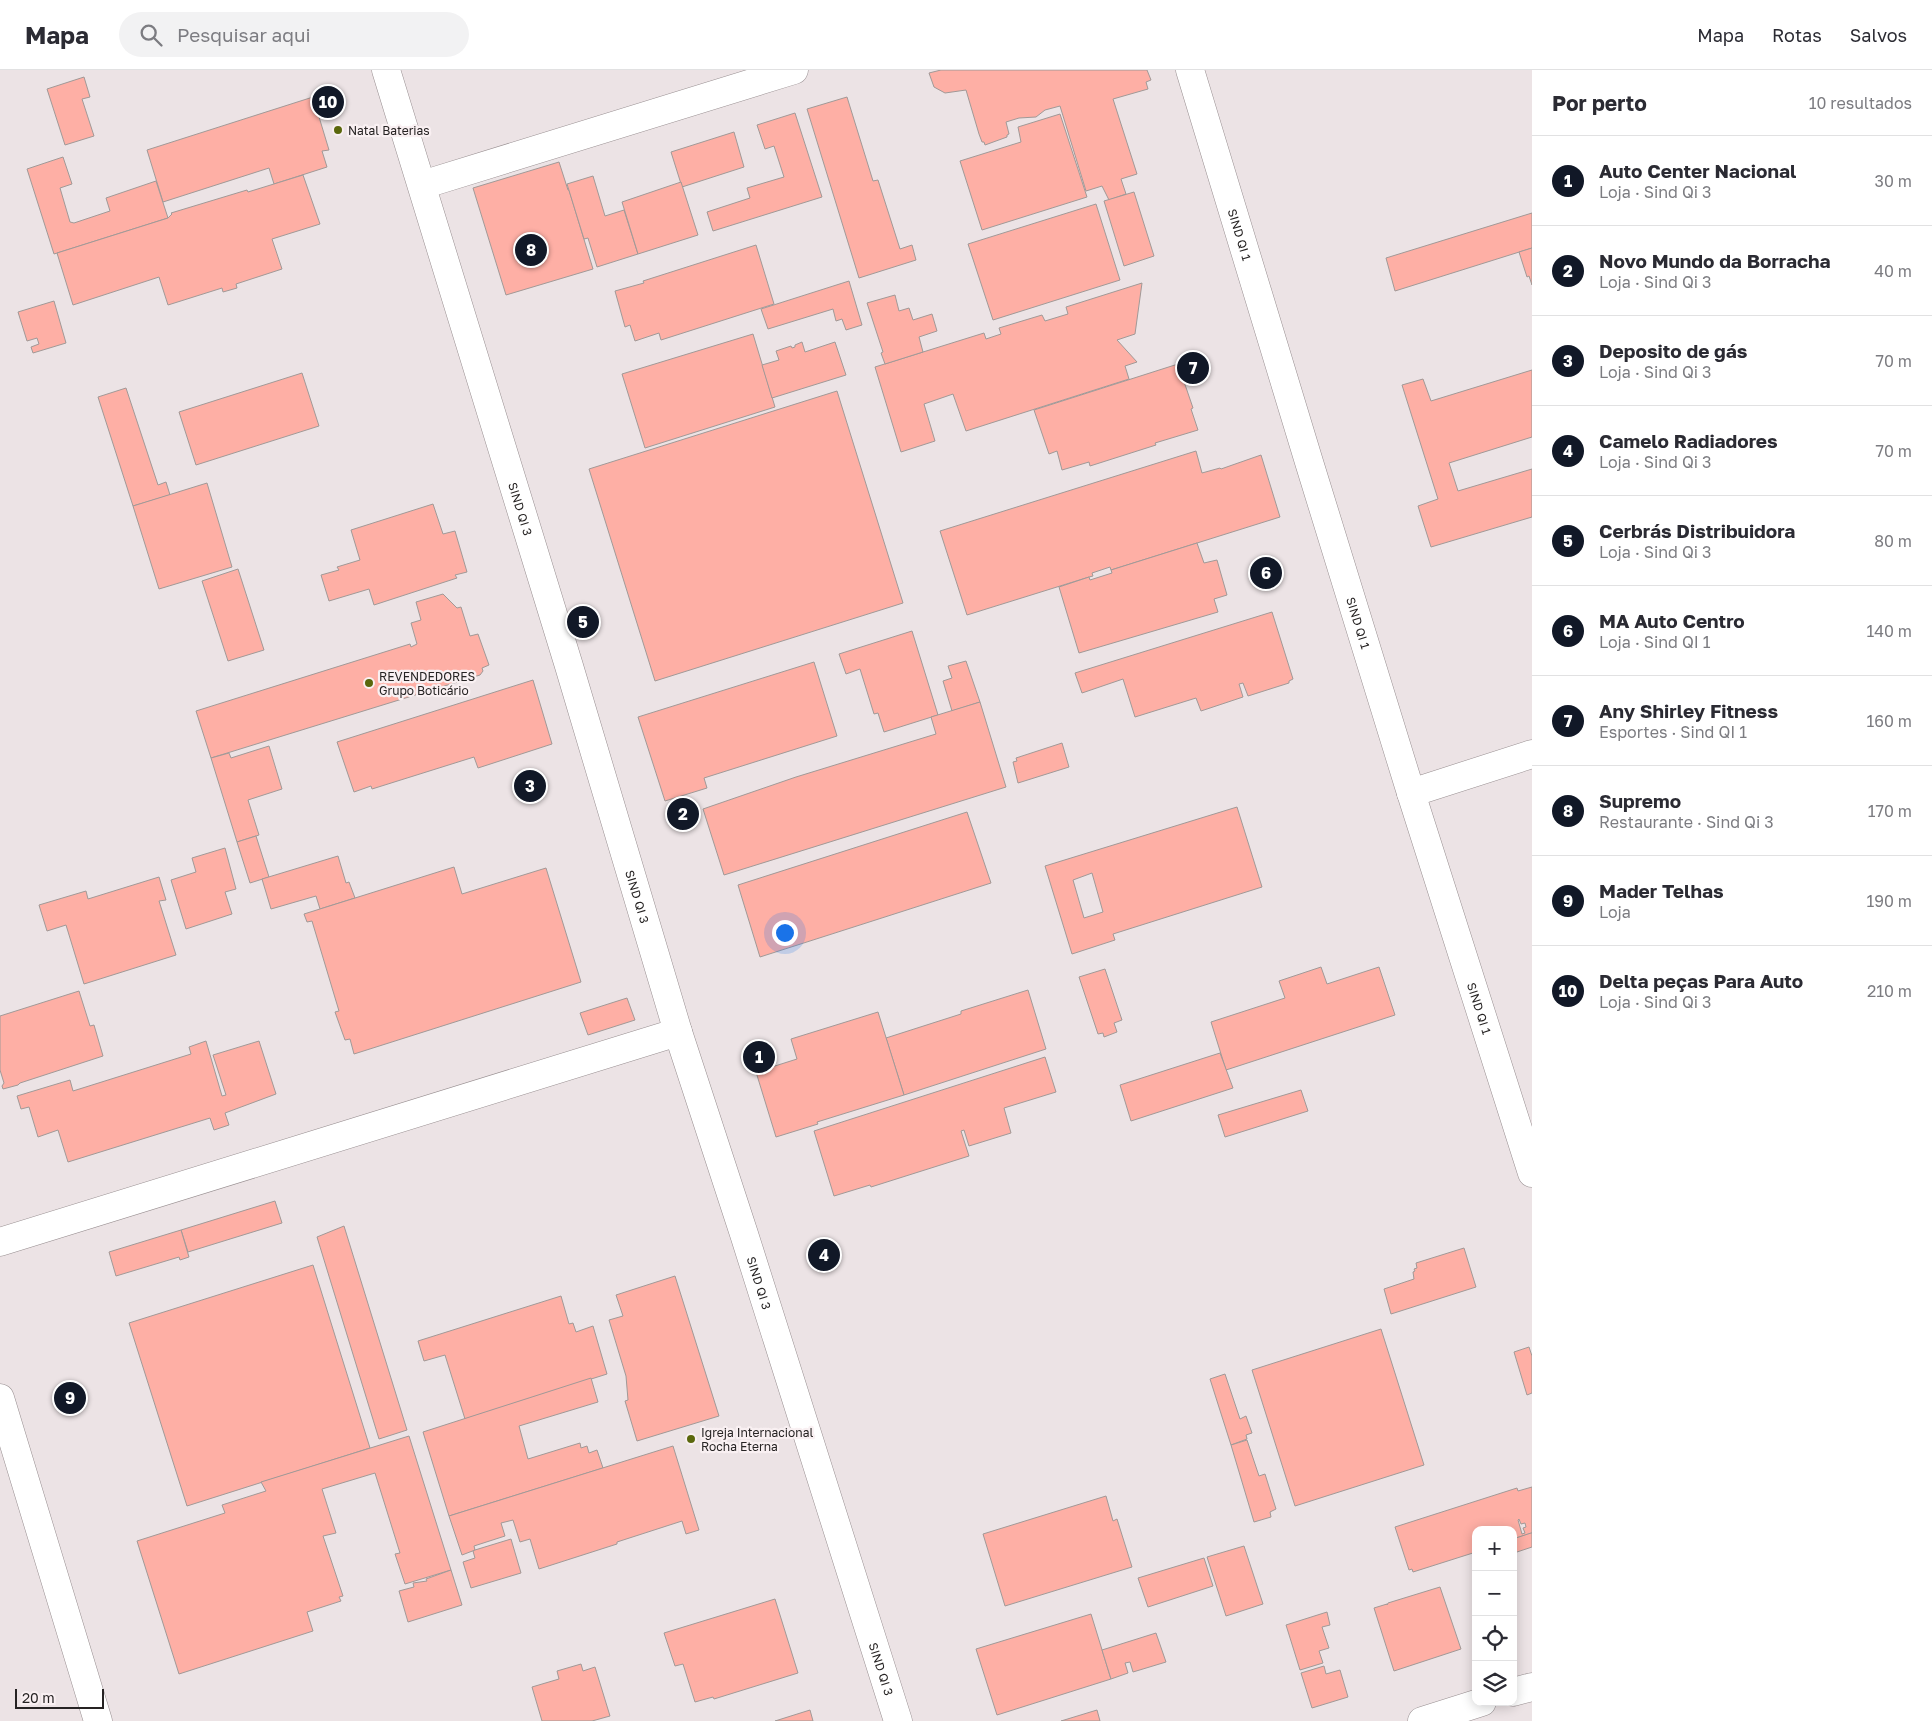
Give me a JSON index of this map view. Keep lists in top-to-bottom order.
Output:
{
  "streets": {
    "street": ["SIND QI 1", "SIND QI 3"]
  },
  "places": ["Natal Baterias", "REVENDEDORES Grupo Boticário", "Igreja Internacional Rocha Eterna"],
  "scale_bar": "20 m",
  "page": {
    "header": "Mapa",
    "search": "Pesquisar aqui",
    "nav": ["Mapa", "Rotas", "Salvos"],
    "heading": ["Por perto", "10 resultados"],
    "pins": [
      "10",
      "8",
      "7",
      "6",
      "5",
      "3",
      "2",
      "1",
      "4",
      "9"
    ],
    "list": [
      {
        "mark": "1",
        "name": "Auto Center Nacional",
        "note": "Loja · Sind Qi 3",
        "value": "30 m"
      },
      {
        "mark": "2",
        "name": "Novo Mundo da Borracha",
        "note": "Loja · Sind Qi 3",
        "value": "40 m"
      },
      {
        "mark": "3",
        "name": "Deposito de gás",
        "note": "Loja · Sind Qi 3",
        "value": "70 m"
      },
      {
        "mark": "4",
        "name": "Camelo Radiadores",
        "note": "Loja · Sind Qi 3",
        "value": "70 m"
      },
      {
        "mark": "5",
        "name": "Cerbrás Distribuidora",
        "note": "Loja · Sind Qi 3",
        "value": "80 m"
      },
      {
        "mark": "6",
        "name": "MA Auto Centro",
        "note": "Loja · Sind QI 1",
        "value": "140 m"
      },
      {
        "mark": "7",
        "name": "Any Shirley Fitness",
        "note": "Esportes · Sind QI 1",
        "value": "160 m"
      },
      {
        "mark": "8",
        "name": "Supremo",
        "note": "Restaurante · Sind Qi 3",
        "value": "170 m"
      },
      {
        "mark": "9",
        "name": "Mader Telhas",
        "note": "Loja",
        "value": "190 m"
      },
      {
        "mark": "10",
        "name": "Delta peças Para Auto",
        "note": "Loja · Sind Qi 3",
        "value": "210 m"
      }
    ],
    "map_buttons": ["+", "−"],
    "scale": "20 m"
  }
}
